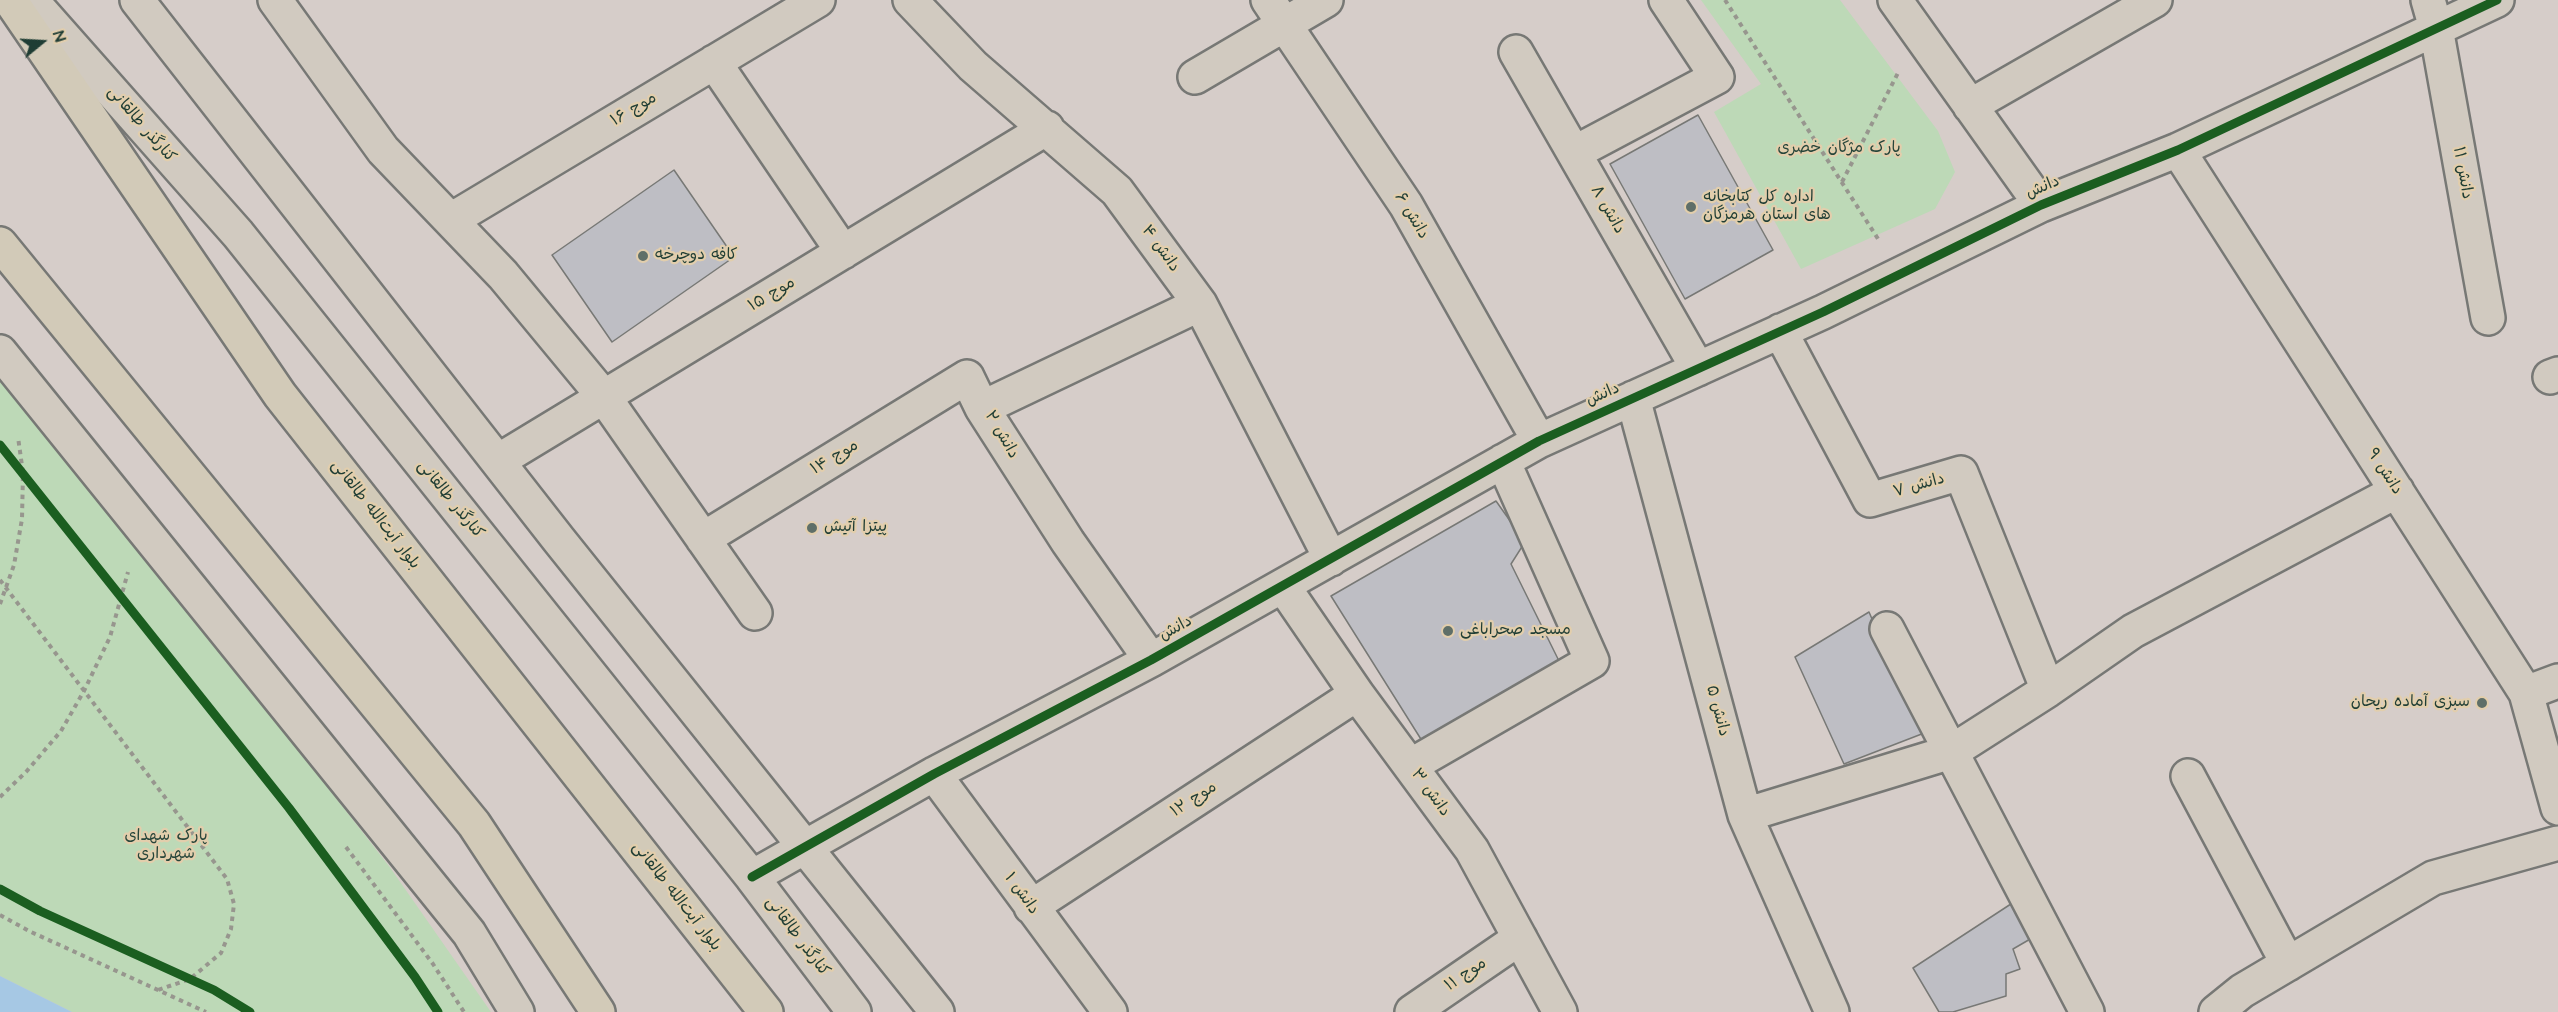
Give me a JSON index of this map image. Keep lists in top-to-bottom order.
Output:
{
  "streets": {
    "main road": ["بلوار آیت‌الله طالقانی"],
    "street": [
      "موج ۱۶",
      "کنارگذر طالقانی",
      "دانش ۱۱",
      "دانش",
      "دانش ۸",
      "دانش ۶",
      "دانش ۴",
      "موج ۱۵",
      "دانش ۲",
      "موج ۱۴",
      "دانش ۹",
      "دانش ۷",
      "دانش ۵",
      "دانش ۳",
      "موج ۱۲",
      "دانش ۱",
      "موج ۱۱"
    ]
  },
  "crossings": [
    ["کنارگذر طالقانی", "دانش"],
    ["دانش ۱۱", "دانش"],
    ["دانش", "دانش ۸"],
    ["دانش", "دانش ۶"],
    ["دانش", "دانش ۴"],
    ["دانش", "دانش ۲"],
    ["دانش", "دانش ۹"],
    ["دانش", "دانش ۷"],
    ["دانش", "دانش ۵"],
    ["دانش", "دانش ۳"],
    ["دانش", "دانش ۱"],
    ["دانش ۴", "موج ۱۵"],
    ["دانش ۴", "دانش ۲"],
    ["دانش ۲", "موج ۱۴"],
    ["دانش ۳", "موج ۱۲"],
    ["دانش ۳", "موج ۱۱"],
    ["موج ۱۲", "دانش ۱"]
  ],
  "parks": ["پارک مژگان خضری", "پارک شهدای شهرداری"],
  "places": [
    "اداره کل کتابخانه های استان هرمزگان",
    "کافه دوچرخه",
    "پیتزا آتیش",
    "مسجد صحراباغی",
    "سبزی آماده ریحان"
  ],
  "north": "right"
}
